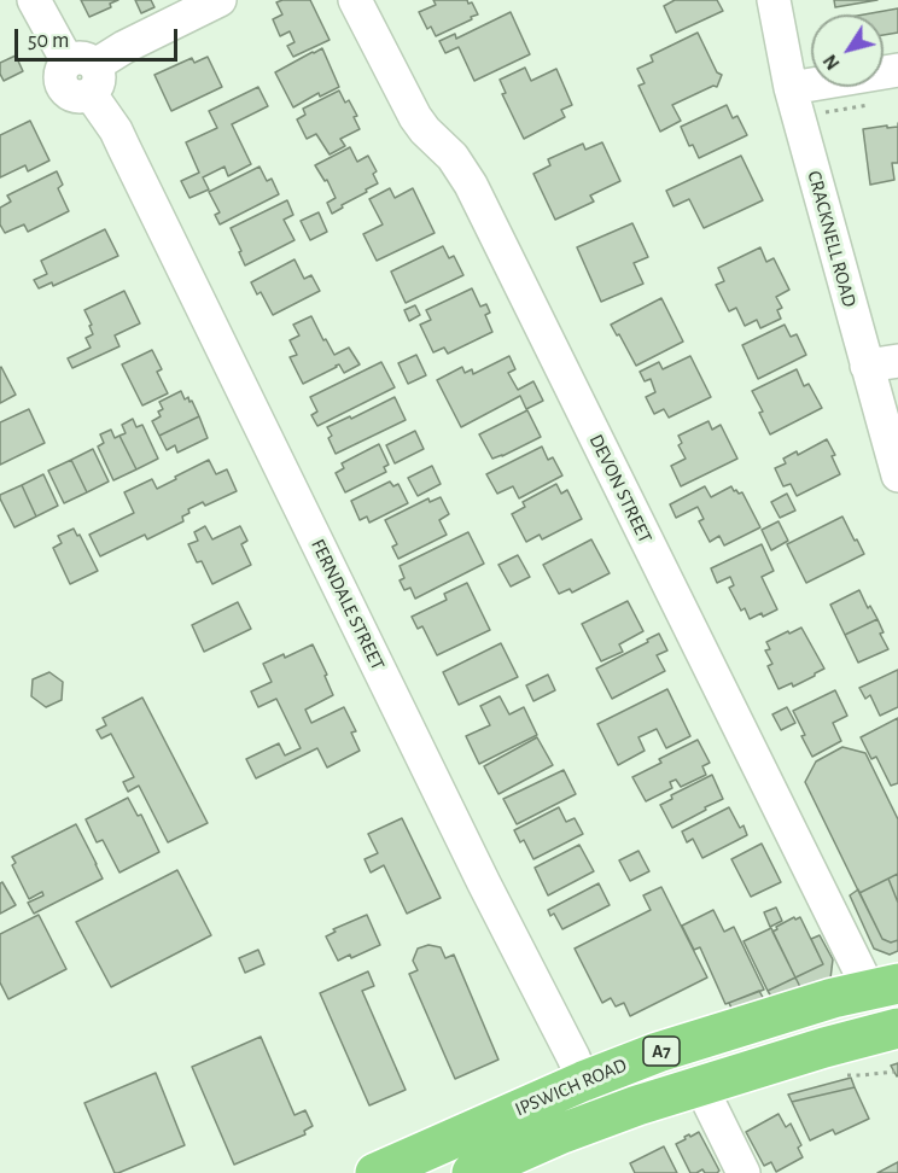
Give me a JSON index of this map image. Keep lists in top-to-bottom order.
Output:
{
  "streets": {
    "highway": ["A7", "IPSWICH ROAD"],
    "street": ["CRACKNELL ROAD", "DEVON STREET", "FERNDALE STREET"]
  },
  "crossings": [
    ["DEVON STREET", "IPSWICH ROAD"],
    ["FERNDALE STREET", "IPSWICH ROAD"]
  ],
  "scale_bar": "50 m",
  "north": "bottom left"
}
